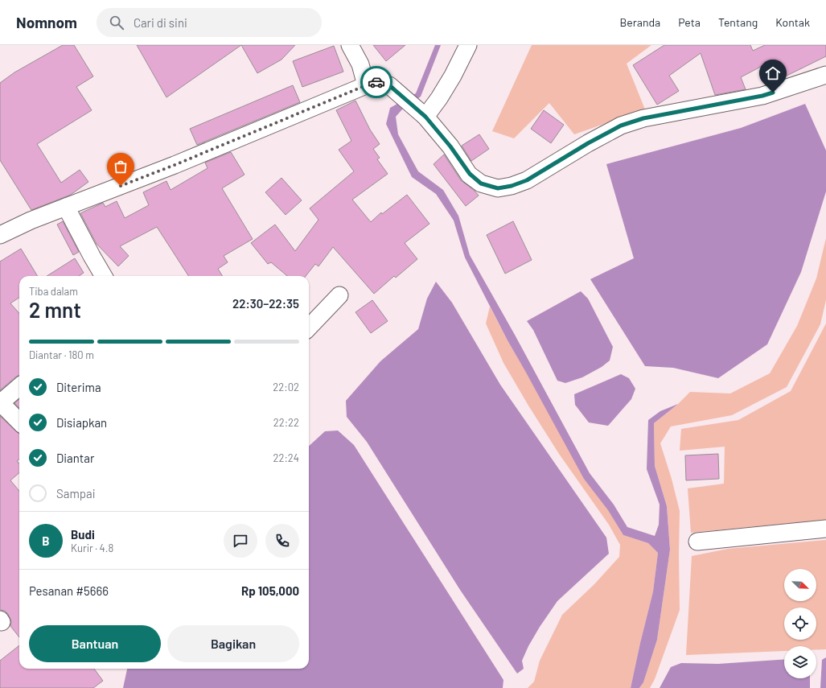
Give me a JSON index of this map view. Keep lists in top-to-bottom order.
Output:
{
  "north": "bottom right",
  "page": {
    "header": "Nomnom",
    "search": "Cari di sini",
    "nav": [
      "Beranda",
      "Peta",
      "Tentang",
      "Kontak"
    ],
    "heading": ["2 mnt", "Tiba dalam", "22:30–22:35"],
    "panel": [
      "Budi",
      "Kurir · 4.8",
      "Pesanan #5666",
      "Rp 105,000"
    ],
    "bar": "Diantar · 180 m",
    "list": [
      ["Diterima", "22:02"],
      ["Disiapkan", "22:22"],
      ["Diantar", "22:24"],
      "Sampai"
    ],
    "round": "B",
    "buttons": ["Bantuan", "Bagikan"]
  }
}
